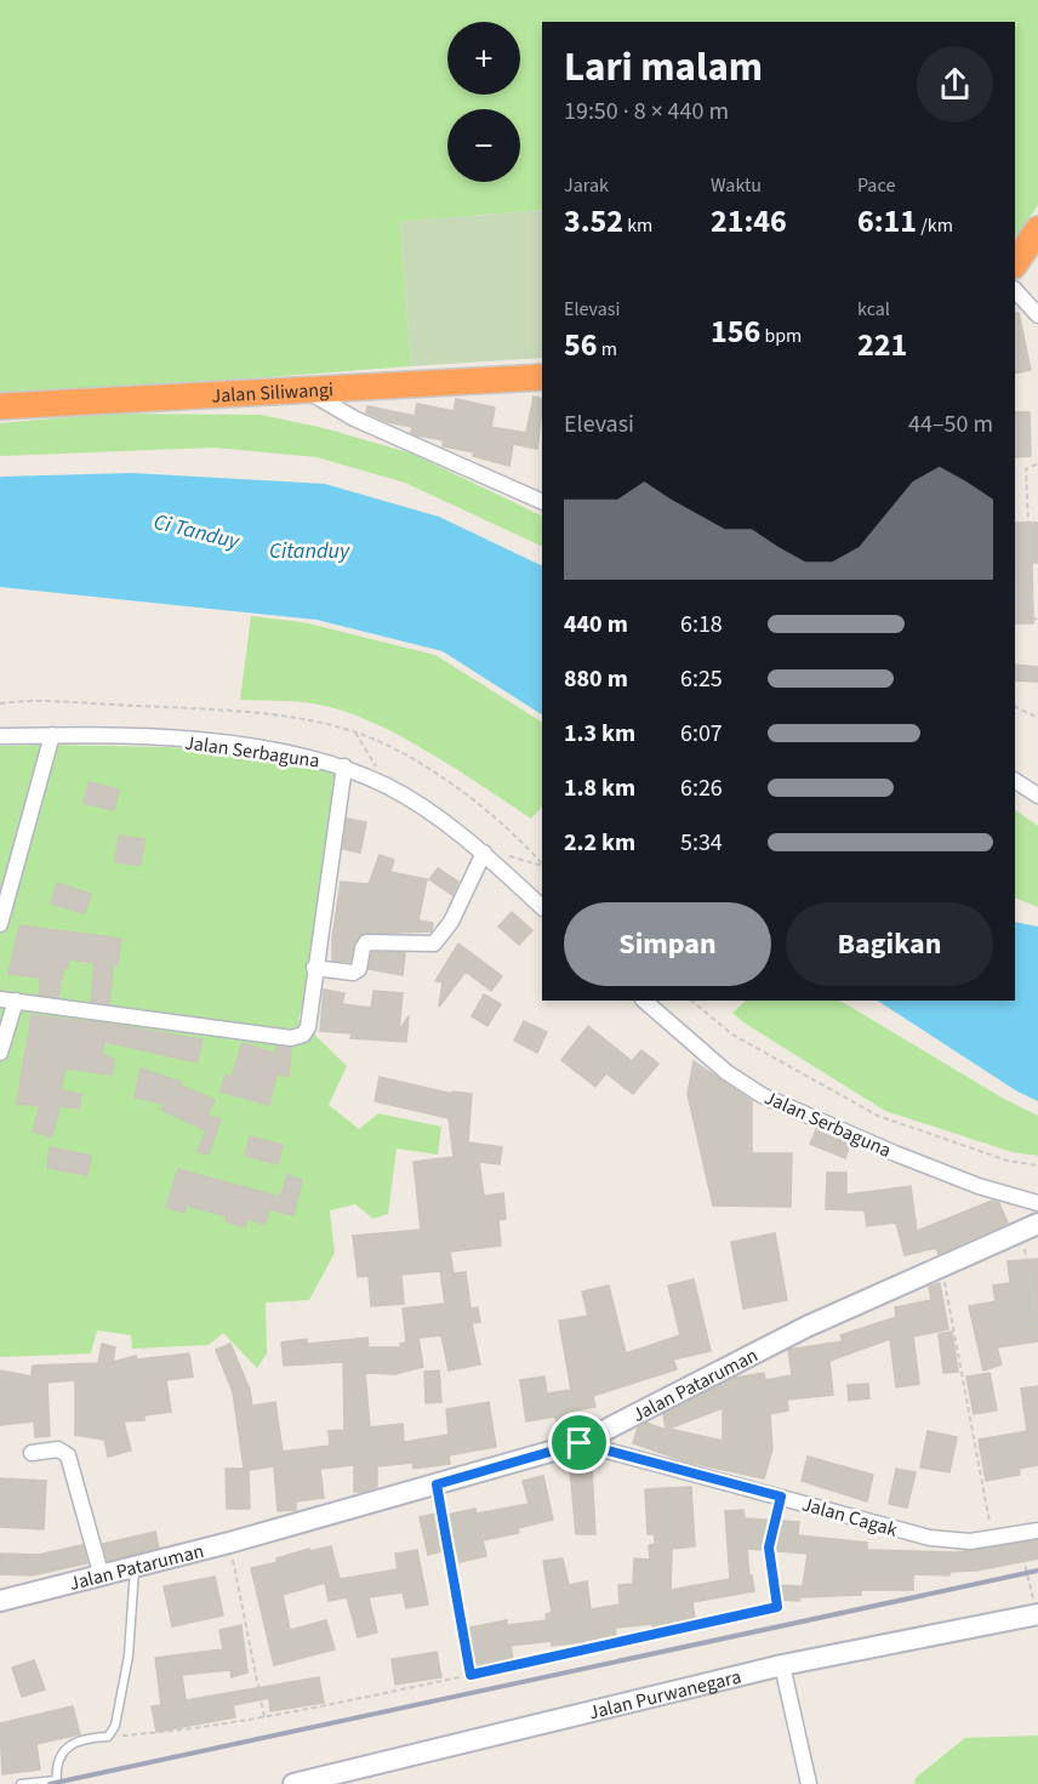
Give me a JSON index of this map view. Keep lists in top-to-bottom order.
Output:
{
  "streets": {
    "highway": ["Jalan Siliwangi"],
    "street": [
      "Jalan Serbaguna",
      "Jalan Pataruman",
      "Jalan Cagak",
      "Jalan Purwanegara"
    ]
  },
  "crossings": [
    ["Jalan Pataruman", "Jalan Cagak"]
  ],
  "water": ["Ci Tanduy", "Citanduy"],
  "page": {
    "map_buttons": ["+", "−"],
    "heading": ["Lari malam", "19:50 · 8 × 440 m"],
    "stats": [
      ["Jarak", "3.52 km"],
      ["Waktu", "21:46"],
      ["Pace", "6:11 /km"],
      ["Elevasi", "56 m"],
      ["156 bpm"],
      ["kcal", "221"]
    ],
    "chart": ["Elevasi", "44–50 m"],
    "list": [
      {
        "name": "440 m",
        "note": "6:18"
      },
      {
        "name": "880 m",
        "note": "6:25"
      },
      {
        "name": "1.3 km",
        "note": "6:07"
      },
      {
        "name": "1.8 km",
        "note": "6:26"
      },
      {
        "name": "2.2 km",
        "note": "5:34"
      }
    ],
    "buttons": ["Simpan", "Bagikan"]
  }
}
